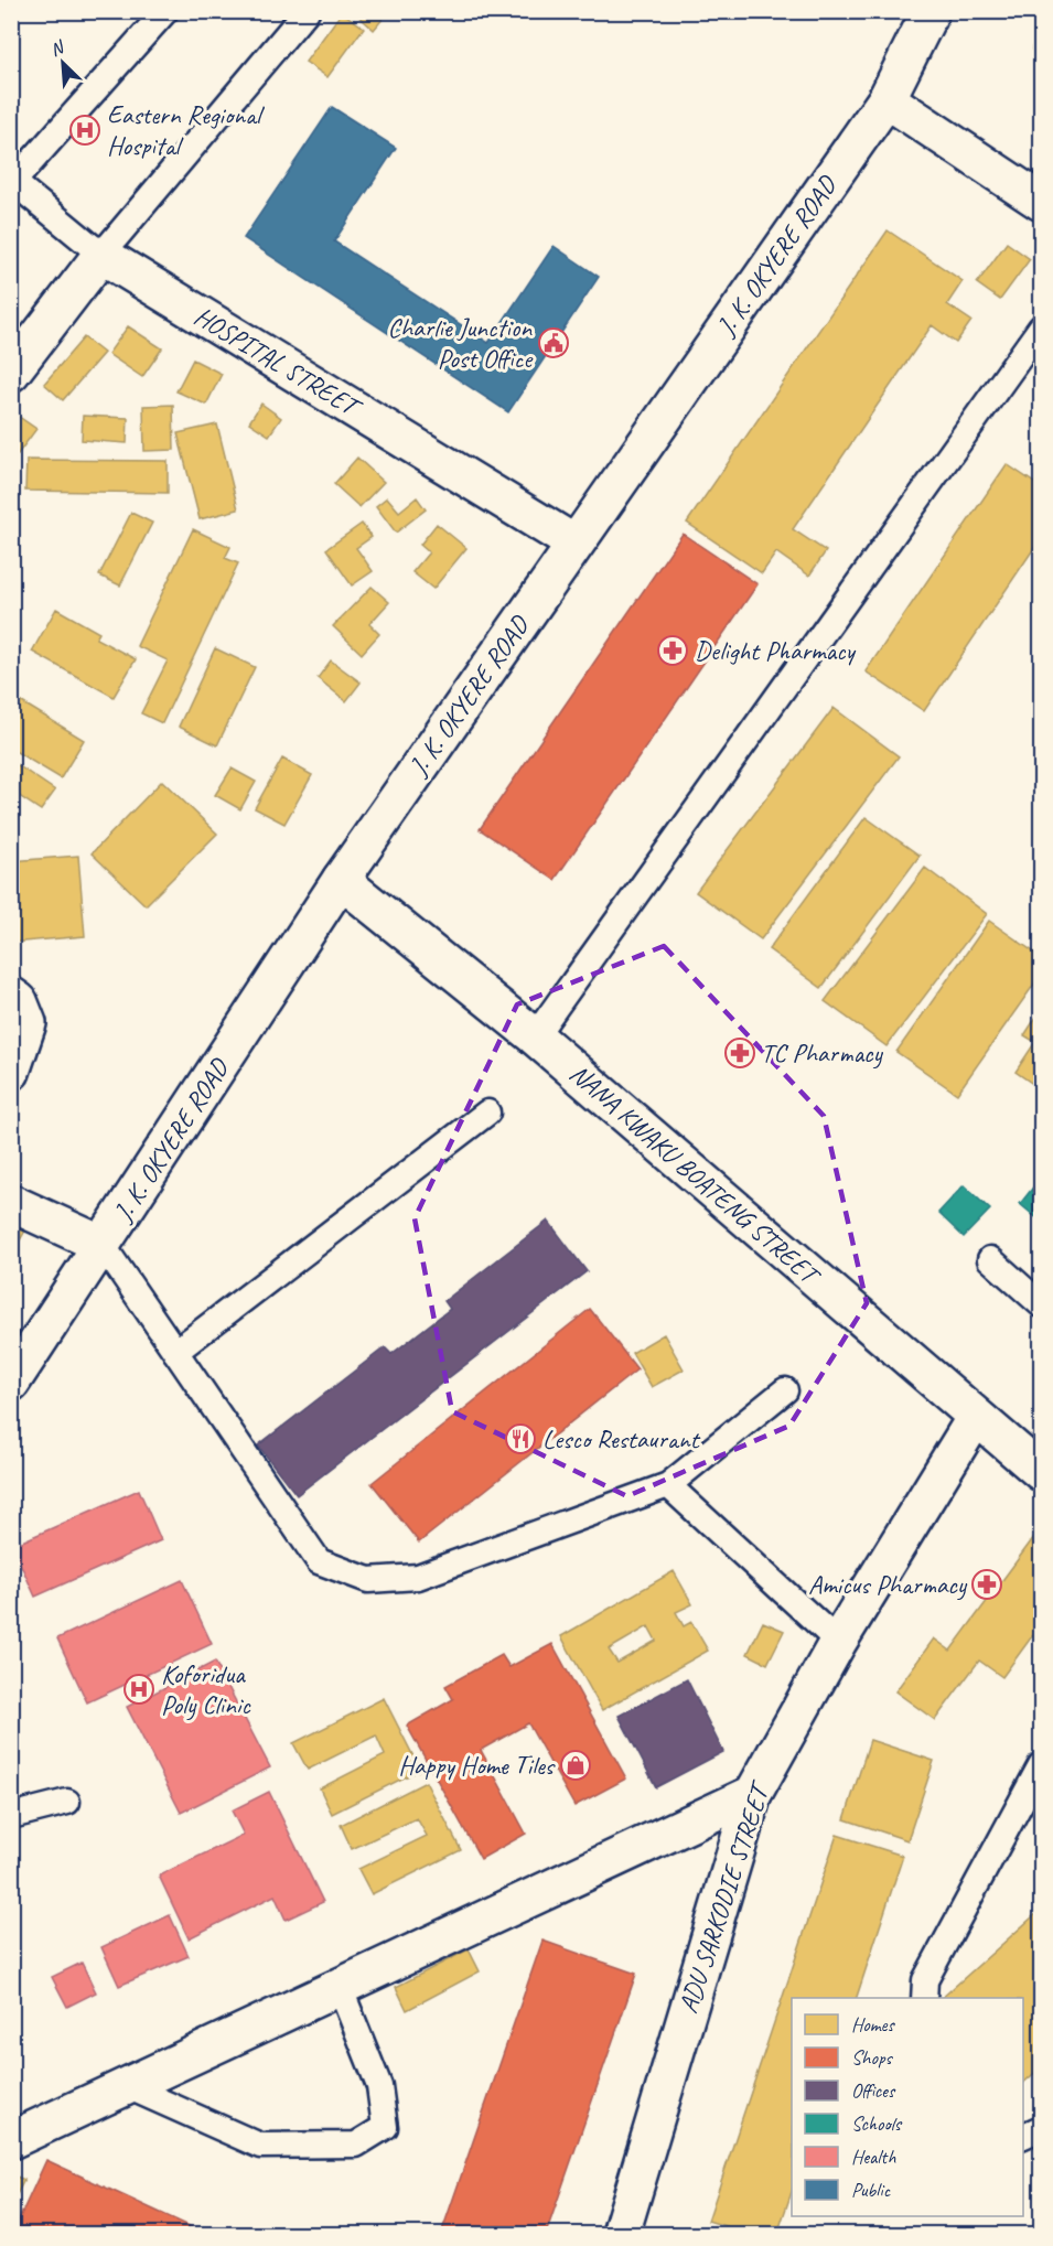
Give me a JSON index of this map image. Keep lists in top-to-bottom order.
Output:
{
  "streets": {
    "street": [
      "J. K. OKYERE ROAD",
      "HOSPITAL STREET",
      "NANA KWAKU BOATENG STREET",
      "ADU SARKODIE STREET"
    ]
  },
  "crossings": [
    ["J. K. OKYERE ROAD", "HOSPITAL STREET"],
    ["J. K. OKYERE ROAD", "NANA KWAKU BOATENG STREET"],
    ["NANA KWAKU BOATENG STREET", "ADU SARKODIE STREET"]
  ],
  "places": {
    "hospital": ["Eastern Regional Hospital", "Koforidua Poly Clinic"],
    "public building": ["Charlie Junction Post Office"],
    "pharmacy": ["Delight Pharmacy", "TC Pharmacy", "Amicus Pharmacy"],
    "restaurant": ["Lesco Restaurant"],
    "shop": ["Happy Home Tiles"]
  },
  "legend": [
    "Homes",
    "Shops",
    "Offices",
    "Schools",
    "Health",
    "Public"
  ],
  "north": "top left"
}
